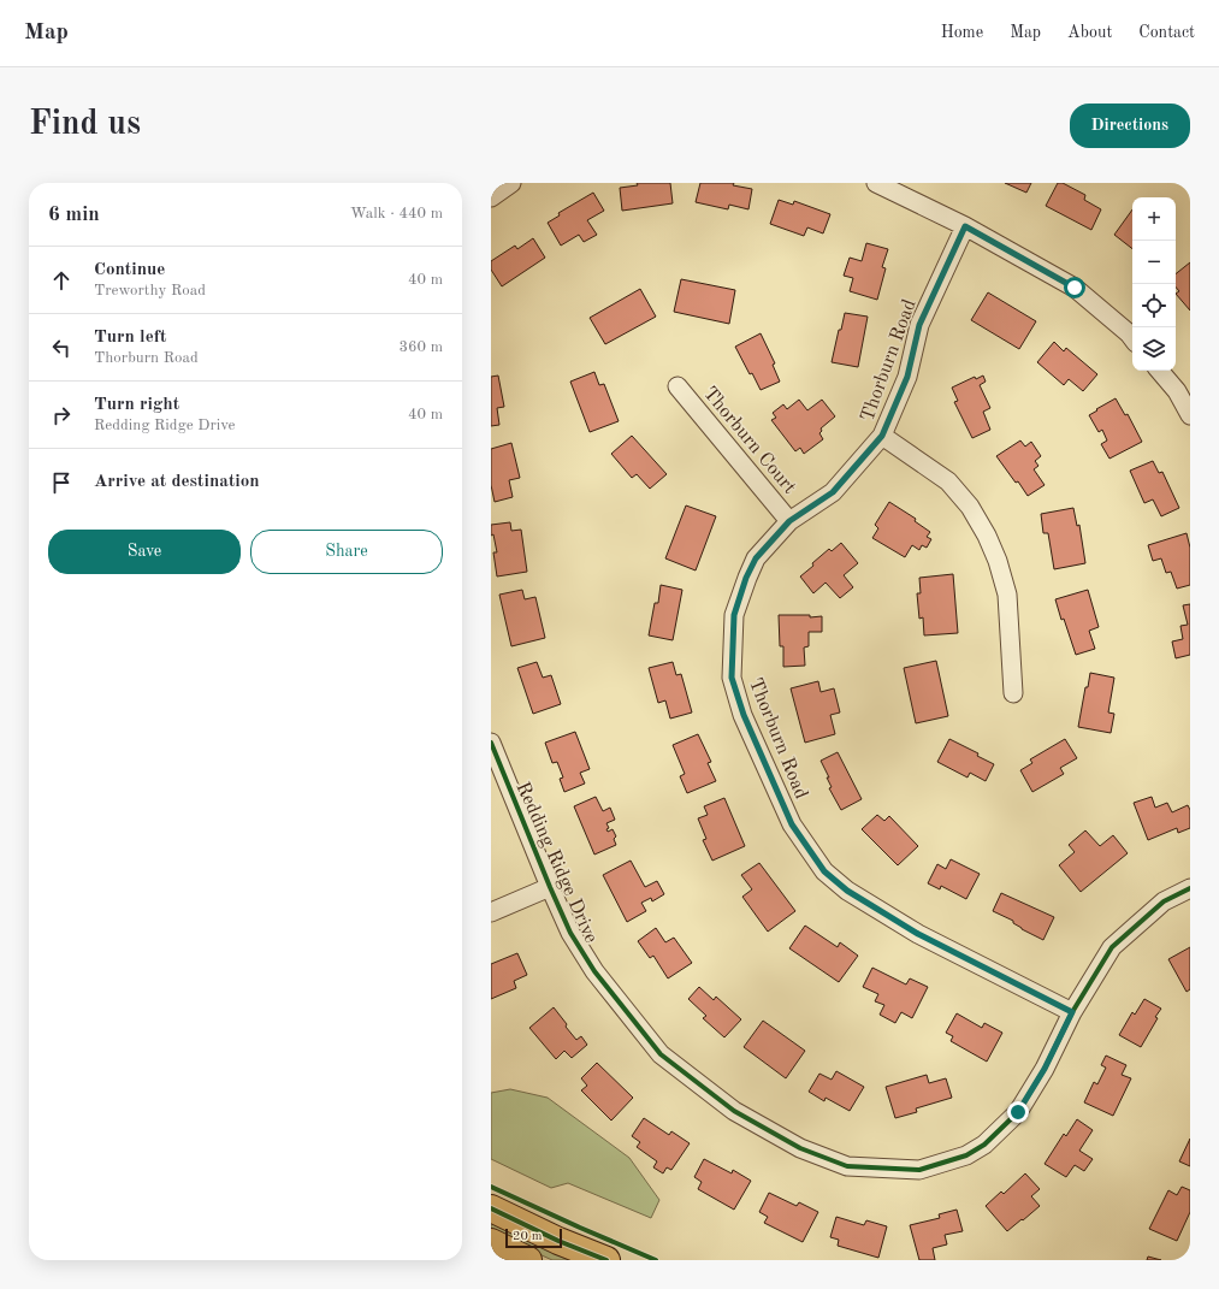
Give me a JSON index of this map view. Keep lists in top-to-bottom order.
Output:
{
  "streets": {
    "street": ["Thorburn Road", "Thorburn Court", "Redding Ridge Drive"]
  },
  "crossings": [
    ["Thorburn Road", "Thorburn Court"],
    ["Thorburn Road", "Redding Ridge Drive"]
  ],
  "scale_bar": "20 m",
  "page": {
    "header": "Map",
    "nav": [
      "Home",
      "Map",
      "About",
      "Contact"
    ],
    "buttons": [
      "Directions",
      ["Save", "Share"]
    ],
    "title": "Find us",
    "heading": ["6 min", "Walk · 440 m"],
    "map_buttons": ["+", "−"],
    "list": [
      ["Continue", "Treworthy Road", "40 m"],
      ["Turn left", "Thorburn Road", "360 m"],
      ["Turn right", "Redding Ridge Drive", "40 m"],
      "Arrive at destination"
    ],
    "scale": "20 m"
  }
}
